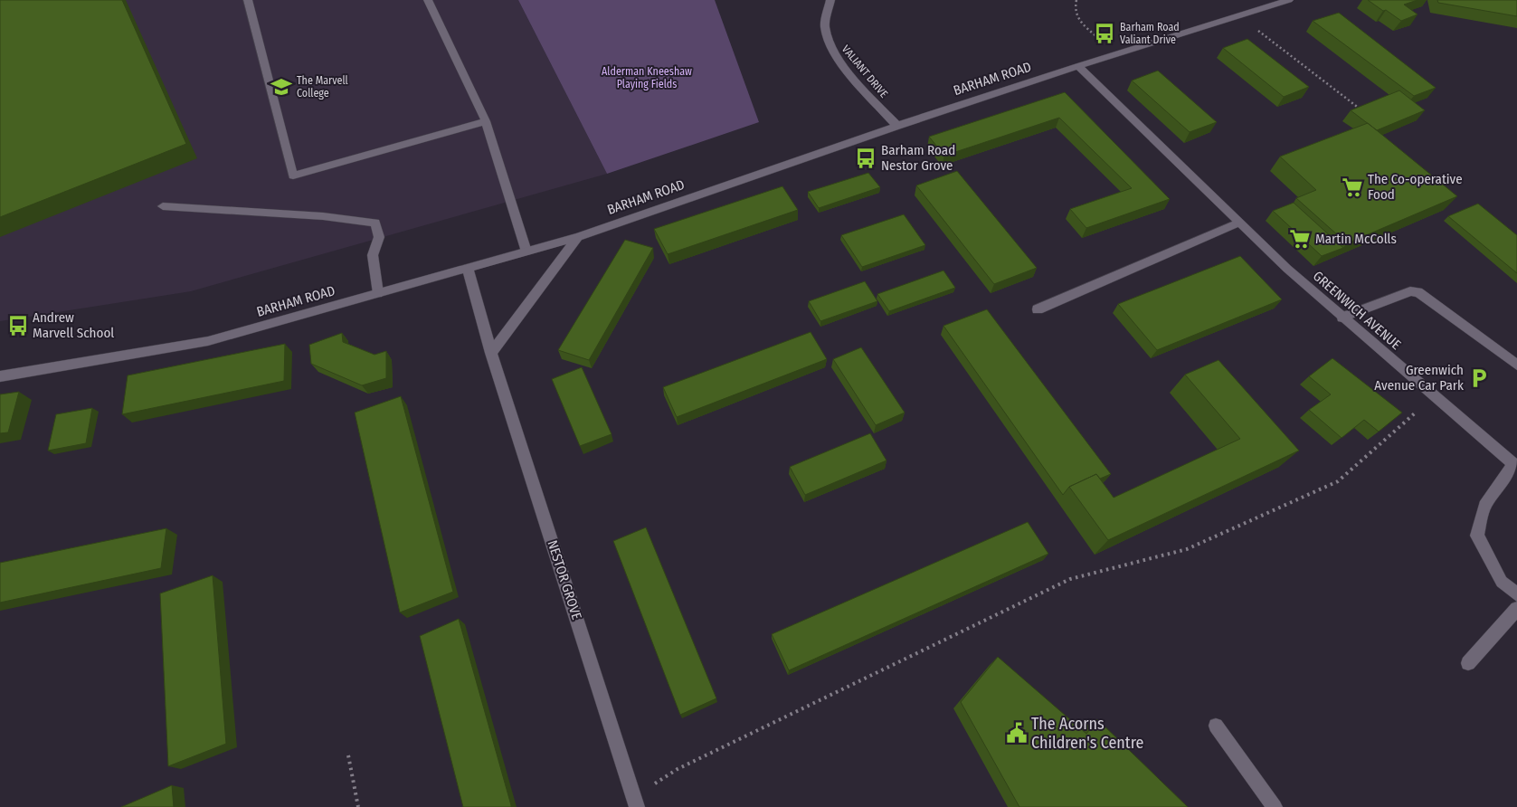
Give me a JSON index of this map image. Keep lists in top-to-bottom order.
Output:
{
  "streets": {
    "street": [
      "VALIANT DRIVE",
      "BARHAM ROAD",
      "GREENWICH AVENUE",
      "NESTOR GROVE"
    ]
  },
  "crossings": [
    ["VALIANT DRIVE", "BARHAM ROAD"],
    ["BARHAM ROAD", "GREENWICH AVENUE"],
    ["BARHAM ROAD", "NESTOR GROVE"]
  ],
  "parks": ["Alderman Kneeshaw Playing Fields"],
  "places": {
    "bus stop": ["Barham Road Valiant Drive", "Barham Road Nestor Grove", "Andrew Marvell School"],
    "school or university": ["The Marvell College"],
    "supermarket": ["The Co-operative Food", "Martin McColls"],
    "parking": ["Greenwich Avenue Car Park"],
    "public building": ["The Acorns Children's Centre"]
  }
}
